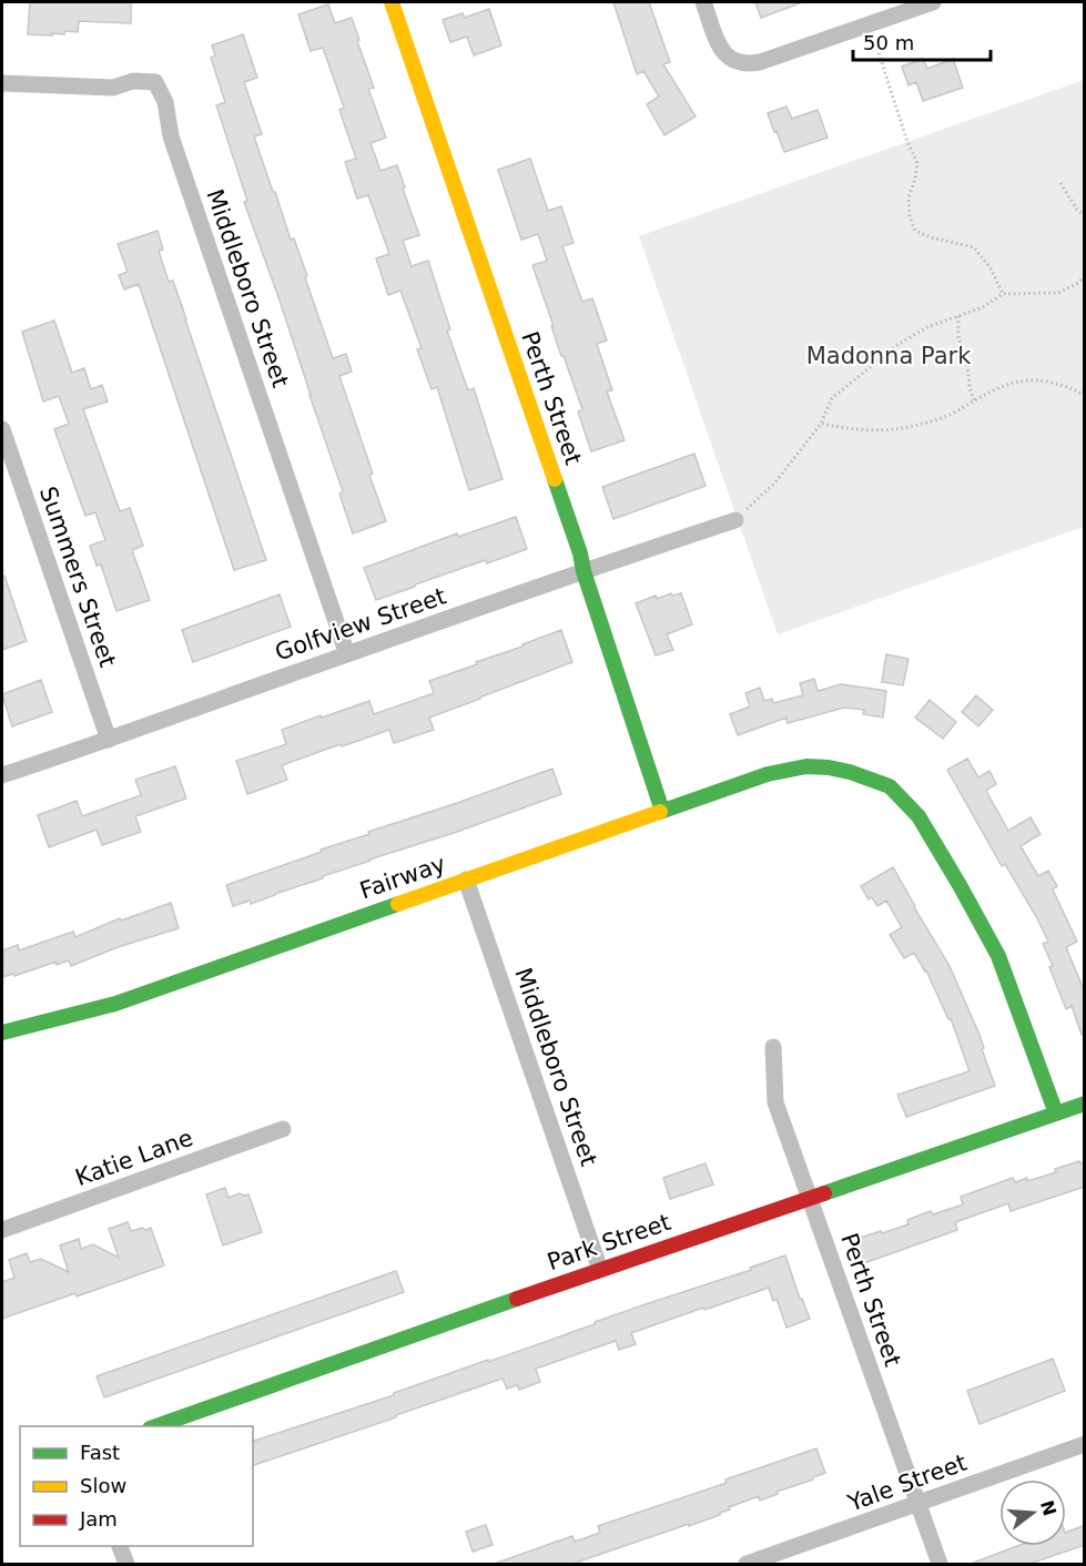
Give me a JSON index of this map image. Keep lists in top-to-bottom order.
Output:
{
  "streets": {
    "street": [
      "Middleboro Street",
      "Perth Street",
      "Summers Street",
      "Golfview Street",
      "Fairway",
      "Katie Lane",
      "Park Street",
      "Yale Street"
    ]
  },
  "crossings": [
    ["Middleboro Street", "Golfview Street"],
    ["Middleboro Street", "Fairway"],
    ["Middleboro Street", "Park Street"],
    ["Perth Street", "Golfview Street"],
    ["Perth Street", "Fairway"],
    ["Perth Street", "Park Street"],
    ["Perth Street", "Yale Street"],
    ["Summers Street", "Golfview Street"],
    ["Fairway", "Park Street"]
  ],
  "parks": ["Madonna Park"],
  "legend": ["Fast", "Slow", "Jam"],
  "scale_bar": "50 m",
  "north": "right"
}
